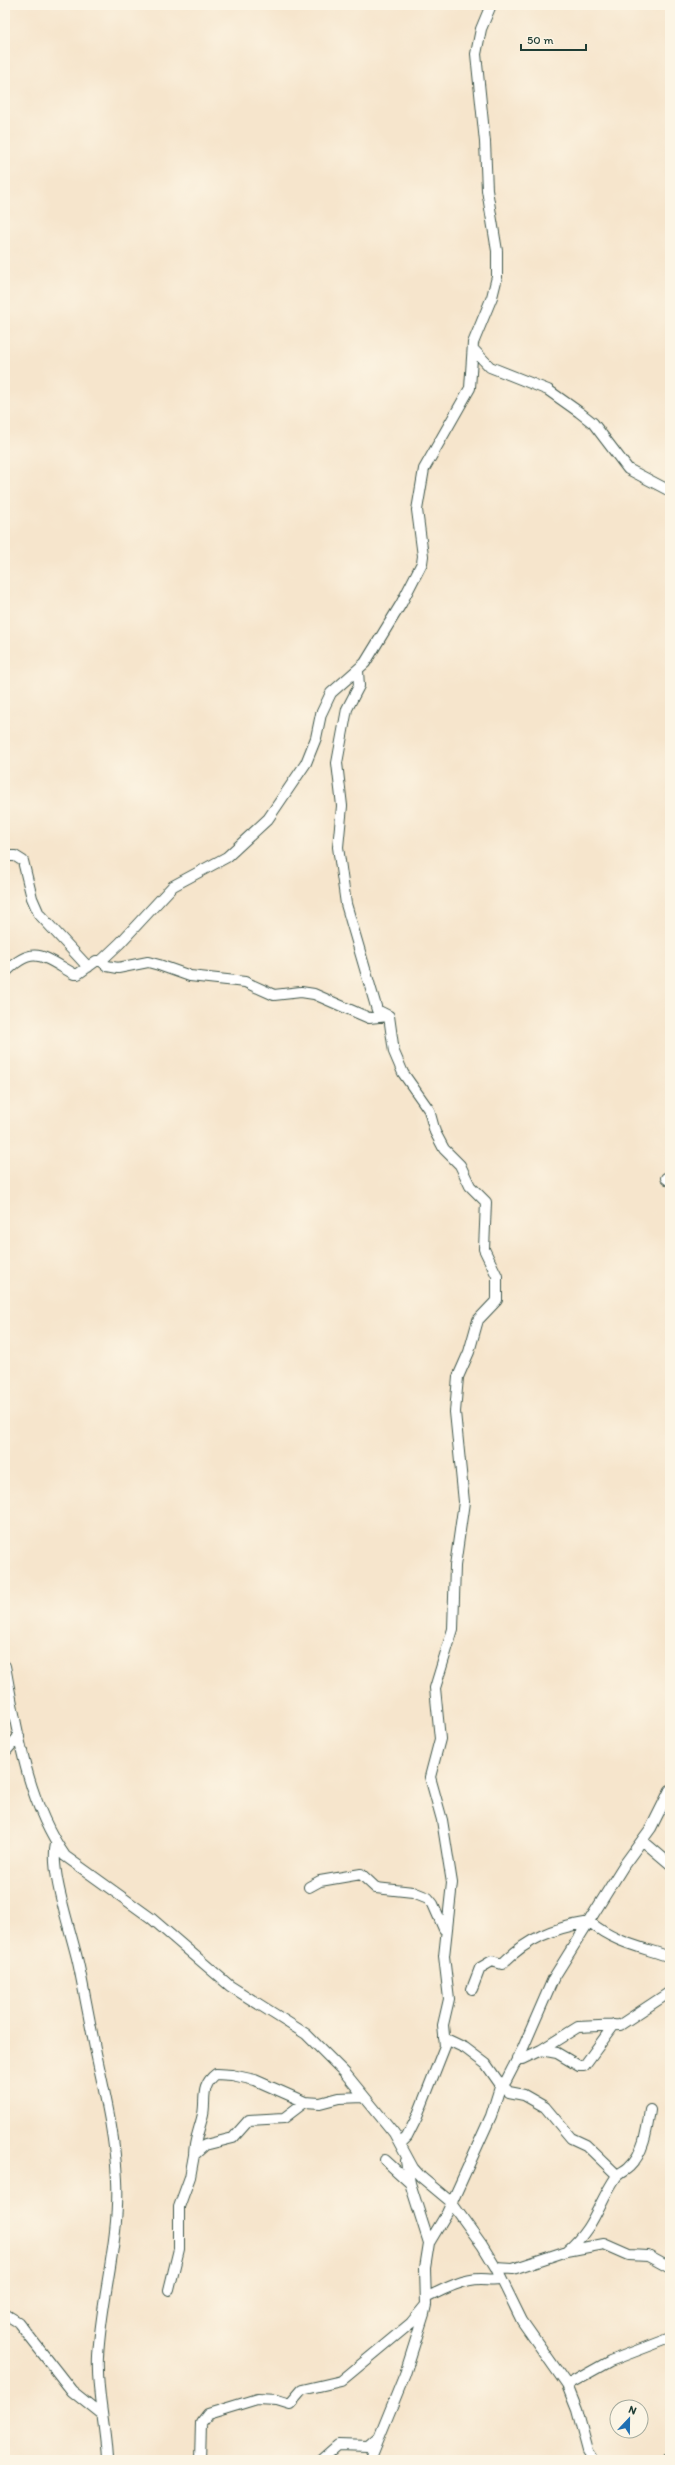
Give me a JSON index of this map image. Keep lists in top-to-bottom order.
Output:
{
  "scale_bar": "50 m",
  "north": "top"
}
